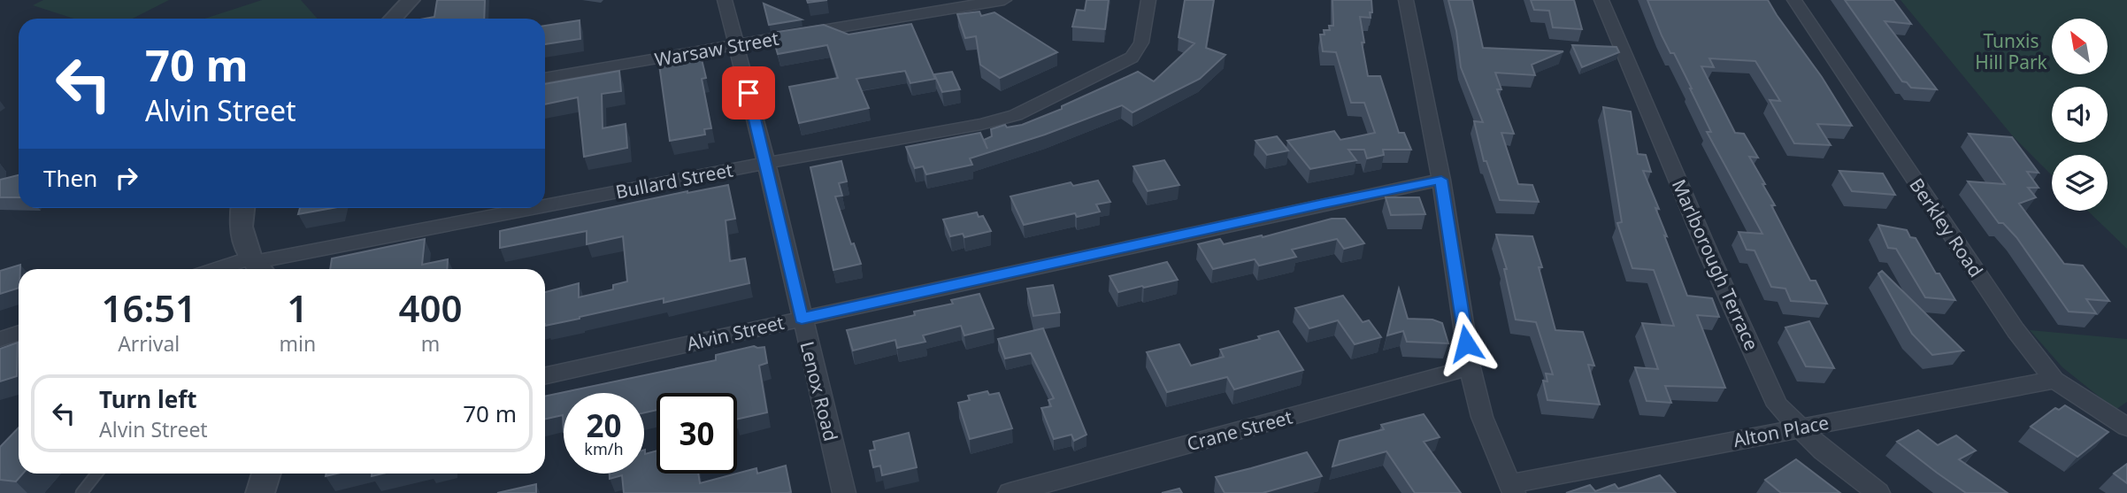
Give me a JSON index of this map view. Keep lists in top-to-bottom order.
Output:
{
  "streets": {
    "street": [
      "Warsaw Street",
      "Bullard Street",
      "Berkley Road",
      "Marlborough Terrace",
      "Alvin Street",
      "Lenox Road",
      "Crane Street",
      "Alton Place"
    ]
  },
  "crossings": [
    ["Warsaw Street", "Lenox Road"],
    ["Bullard Street", "Lenox Road"],
    ["Berkley Road", "Alton Place"],
    ["Marlborough Terrace", "Alton Place"],
    ["Alvin Street", "Lenox Road"]
  ],
  "parks": ["Tunxis Hill Park"],
  "north": "top left",
  "page": {
    "turn": ["70 m", "Alvin Street"],
    "then": "Then",
    "eta": [
      "16:51",
      "Arrival",
      "1",
      "min",
      "400",
      "m"
    ],
    "list": [
      {
        "name": "Turn left",
        "note": "Alvin Street",
        "value": "70 m"
      }
    ],
    "speed": "20 km/h",
    "limit": "30"
  }
}
